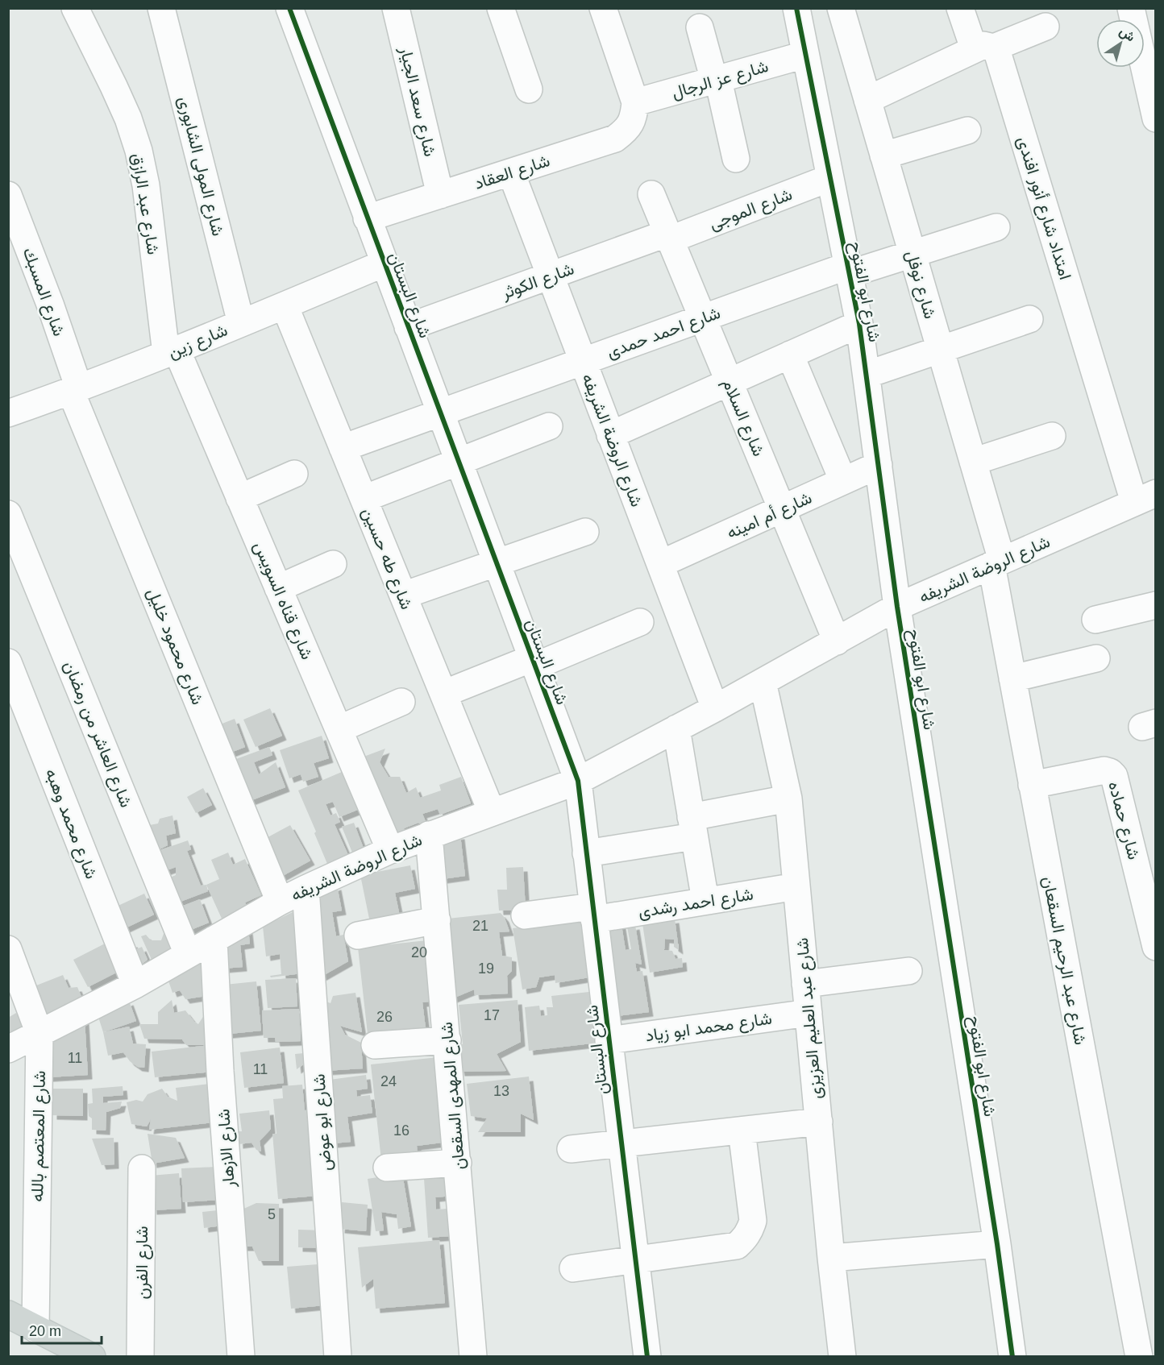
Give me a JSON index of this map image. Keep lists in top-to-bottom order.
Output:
{
  "streets": {
    "street": [
      "شارع عز الرجال",
      "شارع سعد الجيار",
      "شارع المولى الشابورى",
      "شارع العقاد",
      "شارع عبد الرازق",
      "امتداد شارع أنور افندى",
      "شارع الموجى",
      "شارع الكوثر",
      "شارع نوفل",
      "شارع المسبك",
      "شارع ابو الفتوح",
      "شارع البستان",
      "شارع احمد حمدى",
      "شارع زين",
      "شارع السلام",
      "شارع الروضة الشريفه",
      "شارع أم امينه",
      "شارع طه حسين",
      "شارع قناه السويس",
      "شارع محمود خليل",
      "شارع العاشر من رمضان",
      "شارع حماده",
      "شارع محمد وهبه",
      "شارع احمد رشدى",
      "شارع عبد الرحيم السقعان",
      "شارع عبد العليم العزيزى",
      "شارع محمد ابو زياد",
      "شارع المهدى السقعان",
      "شارع ابو عوض",
      "شارع المعتصم بالله",
      "شارع الازهار",
      "شارع الفرن"
    ]
  },
  "crossings": [
    ["شارع عز الرجال", "شارع العقاد"],
    ["شارع عز الرجال", "شارع ابو الفتوح"],
    ["شارع سعد الجيار", "شارع العقاد"],
    ["شارع المولى الشابورى", "شارع زين"],
    ["شارع العقاد", "شارع البستان"],
    ["شارع العقاد", "شارع الروضة الشريفه"],
    ["شارع عبد الرازق", "شارع زين"],
    ["شارع عبد الرازق", "شارع قناه السويس"],
    ["امتداد شارع أنور افندى", "شارع الروضة الشريفه"],
    ["شارع الموجى", "شارع الكوثر"],
    ["شارع الموجى", "شارع ابو الفتوح"],
    ["شارع الموجى", "شارع السلام"],
    ["شارع الكوثر", "شارع البستان"],
    ["شارع الكوثر", "شارع السلام"],
    ["شارع الكوثر", "شارع الروضة الشريفه"],
    ["شارع نوفل", "شارع احمد حمدى"],
    ["شارع نوفل", "شارع الروضة الشريفه"],
    ["شارع نوفل", "شارع عبد الرحيم السقعان"],
    ["شارع المسبك", "شارع زين"],
    ["شارع المسبك", "شارع محمود خليل"],
    ["شارع ابو الفتوح", "شارع احمد حمدى"],
    ["شارع ابو الفتوح", "شارع الروضة الشريفه"],
    ["شارع ابو الفتوح", "شارع أم امينه"],
    ["شارع البستان", "شارع احمد حمدى"],
    ["شارع البستان", "شارع زين"],
    ["شارع البستان", "شارع الروضة الشريفه"],
    ["شارع البستان", "شارع احمد رشدى"],
    ["شارع البستان", "شارع محمد ابو زياد"],
    ["شارع احمد حمدى", "شارع السلام"],
    ["شارع احمد حمدى", "شارع الروضة الشريفه"],
    ["شارع احمد حمدى", "شارع طه حسين"],
    ["شارع زين", "شارع طه حسين"],
    ["شارع زين", "شارع قناه السويس"],
    ["شارع زين", "شارع محمود خليل"],
    ["شارع السلام", "شارع الروضة الشريفه"],
    ["شارع السلام", "شارع أم امينه"],
    ["شارع الروضة الشريفه", "شارع أم امينه"],
    ["شارع الروضة الشريفه", "شارع طه حسين"],
    ["شارع الروضة الشريفه", "شارع قناه السويس"],
    ["شارع الروضة الشريفه", "شارع محمود خليل"],
    ["شارع الروضة الشريفه", "شارع العاشر من رمضان"],
    ["شارع الروضة الشريفه", "شارع محمد وهبه"],
    ["شارع الروضة الشريفه", "شارع عبد الرحيم السقعان"],
    ["شارع الروضة الشريفه", "شارع عبد العليم العزيزى"],
    ["شارع الروضة الشريفه", "شارع المهدى السقعان"],
    ["شارع الروضة الشريفه", "شارع ابو عوض"],
    ["شارع الروضة الشريفه", "شارع المعتصم بالله"],
    ["شارع الروضة الشريفه", "شارع الازهار"],
    ["شارع حماده", "شارع عبد الرحيم السقعان"],
    ["شارع احمد رشدى", "شارع عبد العليم العزيزى"],
    ["شارع عبد العليم العزيزى", "شارع محمد ابو زياد"]
  ],
  "house_numbers": [
    "21",
    "20",
    "19",
    "17",
    "26",
    "11",
    "11",
    "24",
    "13",
    "16",
    "5"
  ],
  "scale_bar": "20 m",
  "north": "top right"
}
